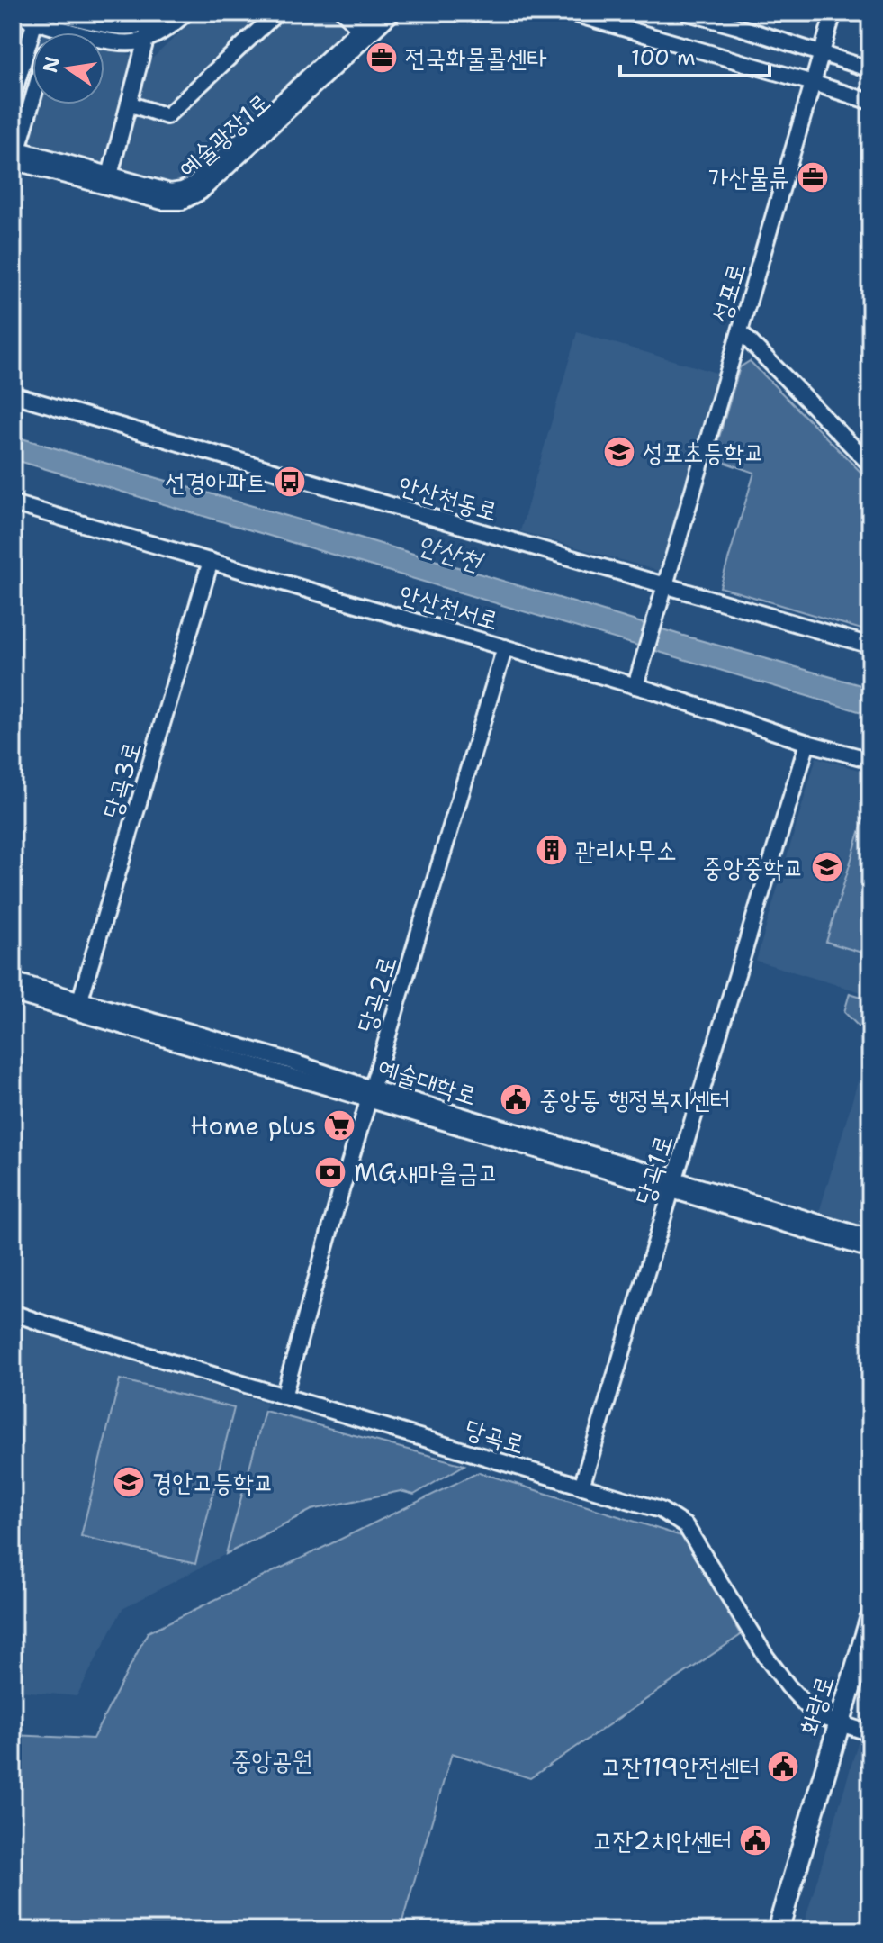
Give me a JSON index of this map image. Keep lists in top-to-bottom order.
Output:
{
  "streets": {
    "main road": ["화랑로"],
    "street": [
      "예술광장1로",
      "성포로",
      "안산천동로",
      "안산천서로",
      "당곡3로",
      "당곡2로",
      "예술대학로",
      "당곡1로",
      "당곡로"
    ]
  },
  "crossings": [
    ["성포로", "안산천동로"],
    ["성포로", "안산천서로"],
    ["안산천서로", "당곡3로"],
    ["안산천서로", "당곡2로"],
    ["안산천서로", "당곡1로"],
    ["당곡3로", "예술대학로"],
    ["당곡2로", "예술대학로"],
    ["당곡2로", "당곡로"],
    ["예술대학로", "당곡1로"],
    ["당곡1로", "당곡로"],
    ["당곡로", "화랑로"]
  ],
  "water": ["안산천"],
  "parks": ["중앙공원"],
  "places": {
    "office": ["전국화물콜센타", "가산물류"],
    "school or university": ["성포초등학교", "중앙중학교", "경안고등학교"],
    "bus stop": ["선경아파트"],
    "building": ["관리사무소"],
    "public building": ["중앙동 행정복지센터", "고잔119안전센터", "고잔2치안센터"],
    "supermarket": ["Home plus"],
    "bank": ["MG새마을금고"]
  },
  "scale_bar": "100 m",
  "north": "left"
}
